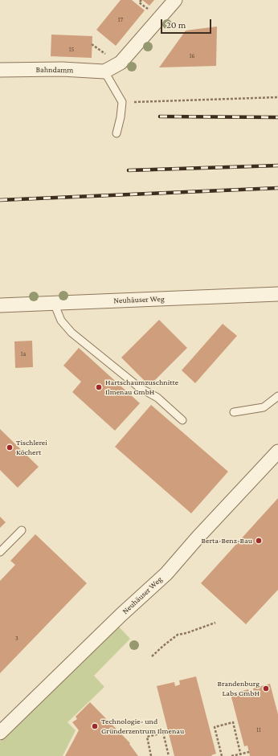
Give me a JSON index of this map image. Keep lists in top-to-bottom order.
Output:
{
  "streets": {
    "street": ["Bahndamm", "Neuhäuser Weg"]
  },
  "places": [
    "Hartschaumzuschnitte Ilmenau GmbH",
    "Tischlerei Köchert",
    "Berta-Benz-Bau",
    "Brandenburg Labs GmbH",
    "Technologie- und Gründerzentrum Ilmenau"
  ],
  "house_numbers": [
    "17",
    "15",
    "16",
    "1a",
    "3",
    "11"
  ],
  "scale_bar": "20 m"
}
